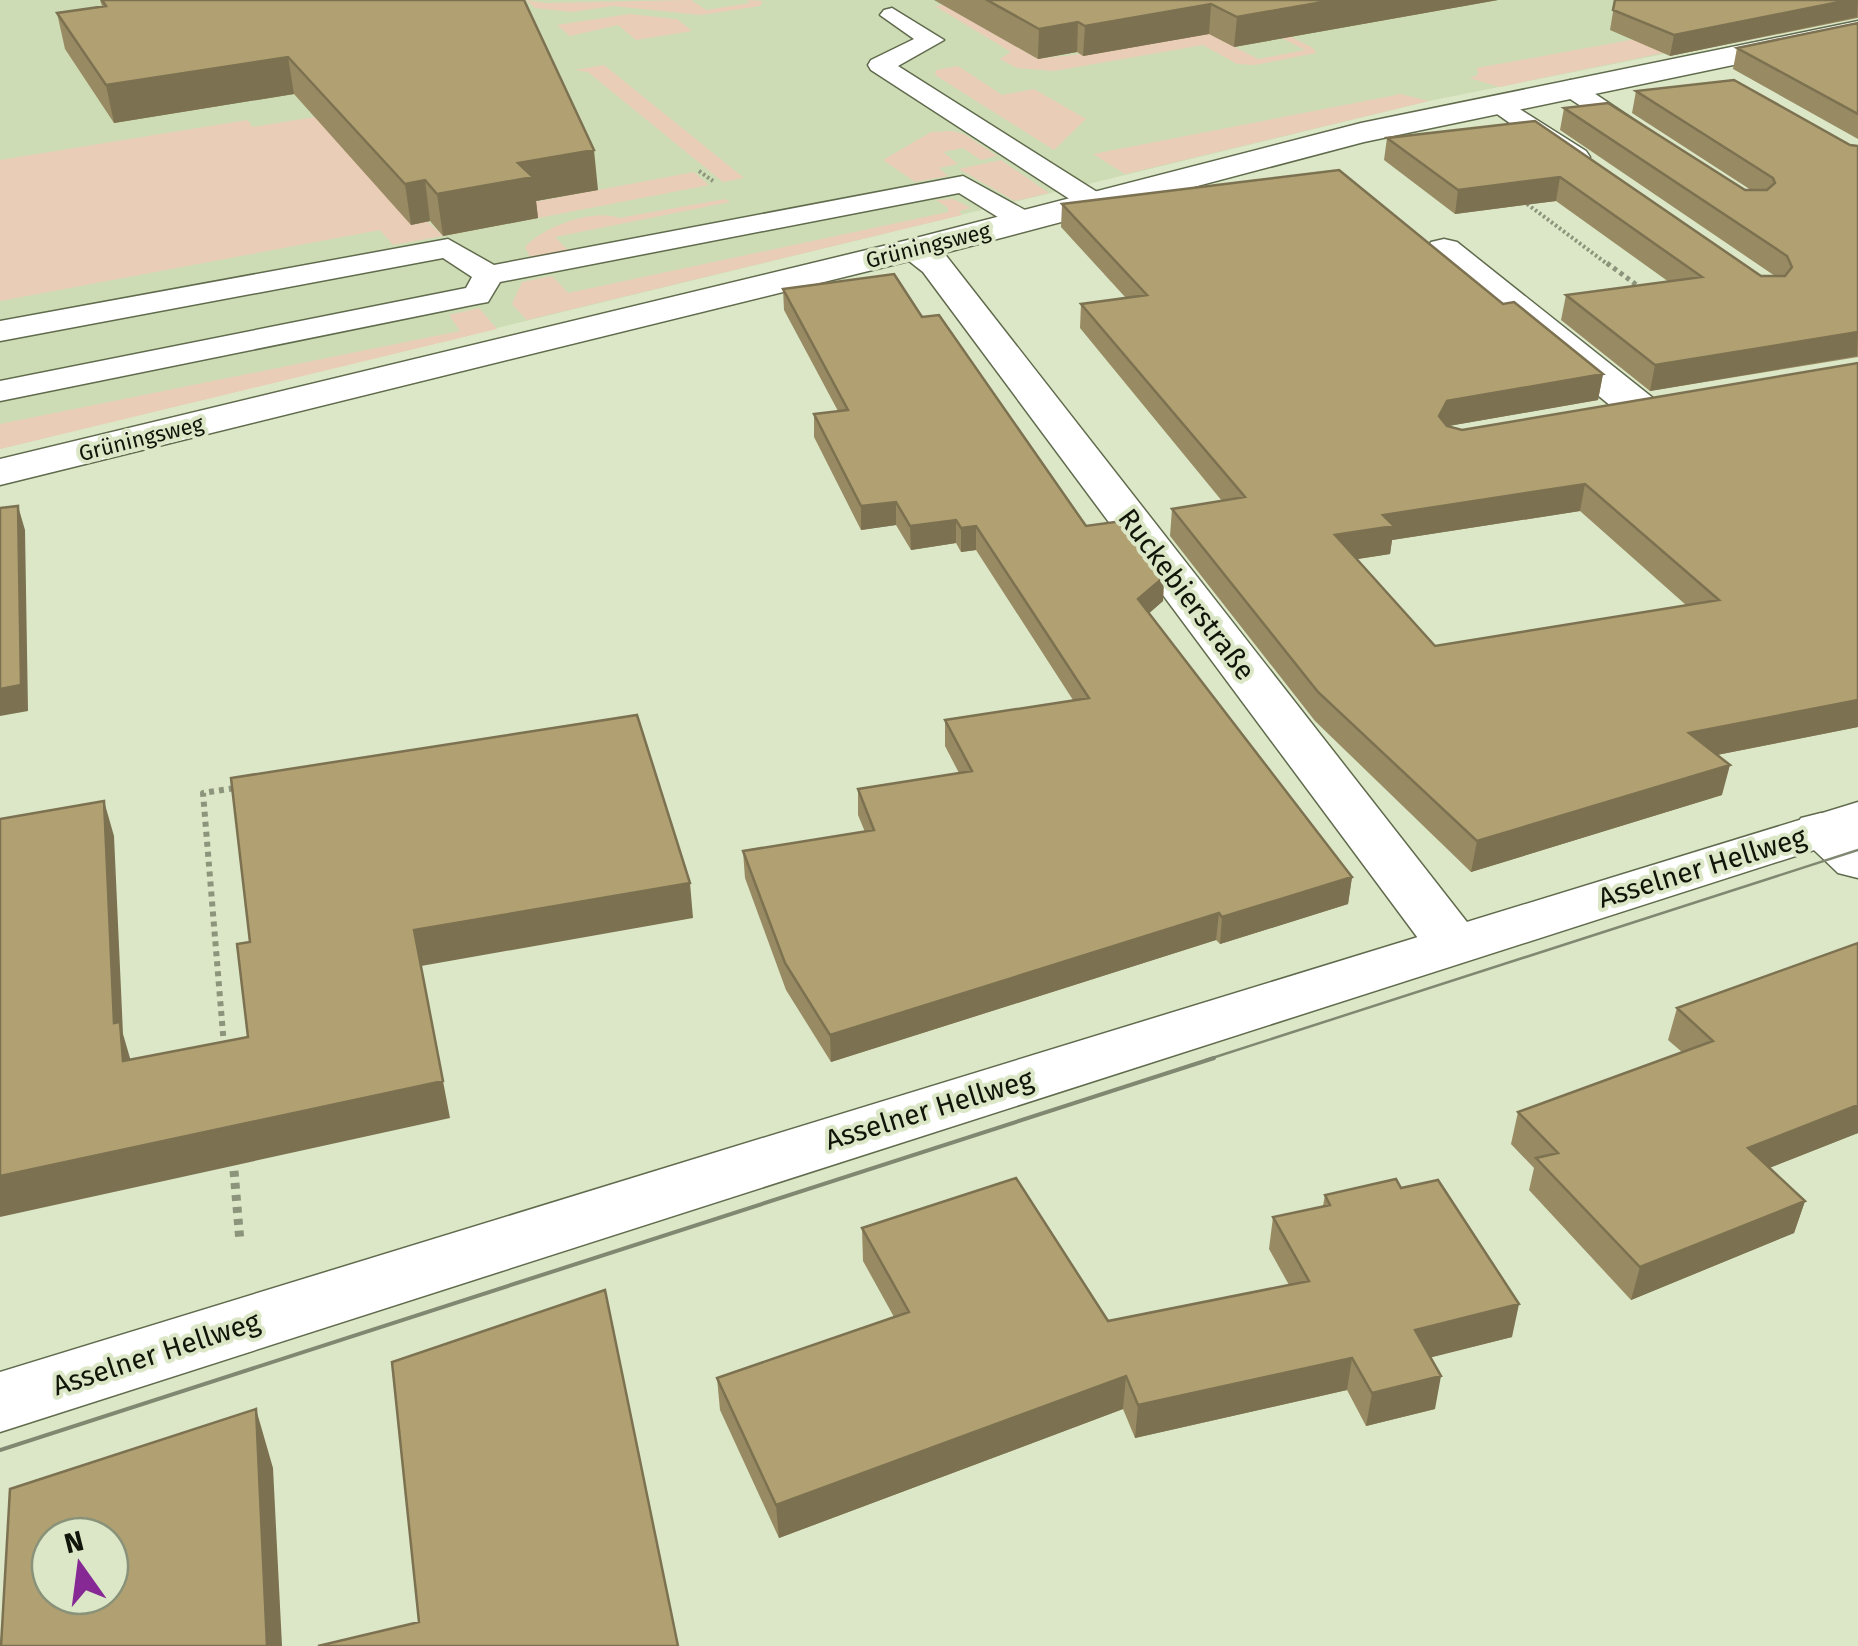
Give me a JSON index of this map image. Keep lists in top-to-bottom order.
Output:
{
  "streets": {
    "street": ["Grüningsweg", "Ruckebierstraße", "Asselner Hellweg"]
  },
  "crossings": [
    ["Grüningsweg", "Ruckebierstraße"],
    ["Ruckebierstraße", "Asselner Hellweg"]
  ],
  "north": "top"
}
